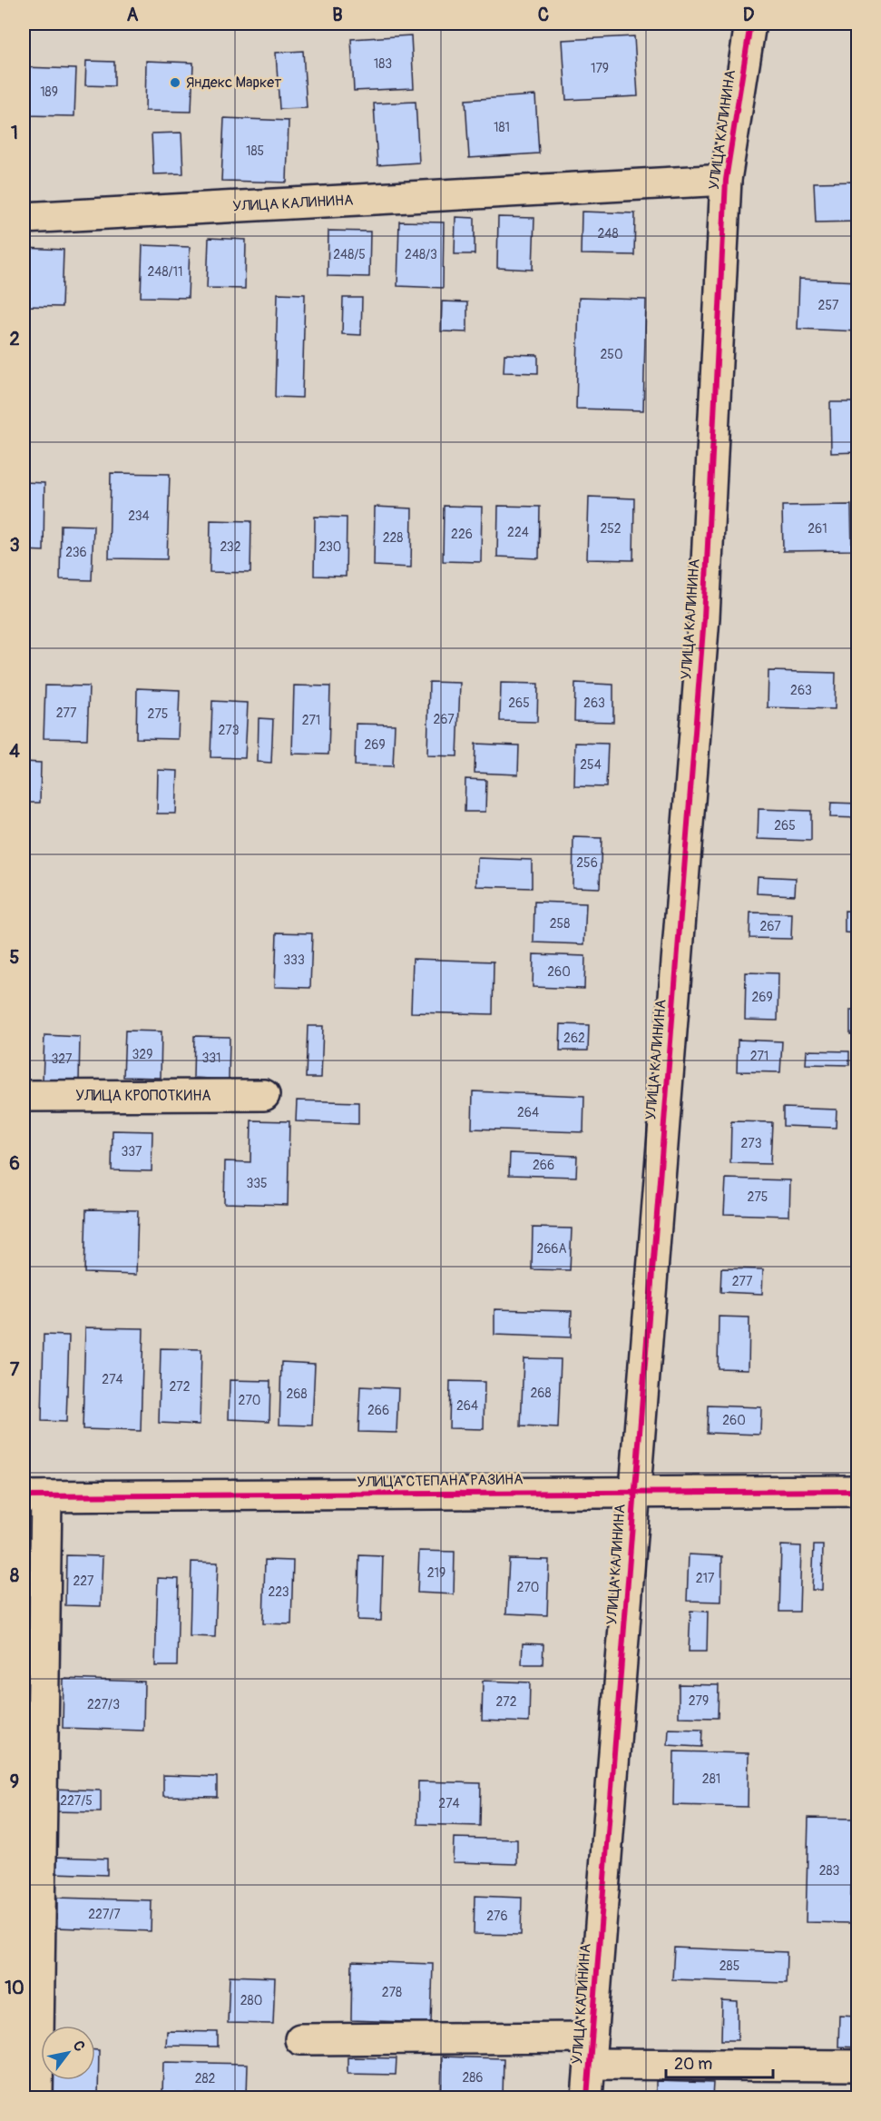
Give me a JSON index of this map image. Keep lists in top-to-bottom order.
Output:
{
  "streets": {
    "street": ["УЛИЦА КАЛИНИНА", "УЛИЦА КРОПОТКИНА", "УЛИЦА СТЕПАНА РАЗИНА"]
  },
  "crossings": [
    ["УЛИЦА КАЛИНИНА", "УЛИЦА СТЕПАНА РАЗИНА"]
  ],
  "places": ["Яндекс Маркет"],
  "house_numbers": [
    "183",
    "179",
    "189",
    "181",
    "185",
    "248",
    "248/5",
    "248/3",
    "248/11",
    "257",
    "250",
    "234",
    "252",
    "261",
    "224",
    "226",
    "228",
    "232",
    "230",
    "236",
    "263",
    "265",
    "263",
    "277",
    "275",
    "267",
    "271",
    "273",
    "269",
    "254",
    "265",
    "256",
    "258",
    "267",
    "333",
    "260",
    "269",
    "262",
    "329",
    "271",
    "331",
    "327",
    "264",
    "273",
    "337",
    "266",
    "335",
    "275",
    "266А",
    "277",
    "274",
    "272",
    "268",
    "268",
    "270",
    "264",
    "266",
    "260",
    "219",
    "217",
    "227",
    "270",
    "223",
    "279",
    "272",
    "227/3",
    "281",
    "227/5",
    "274",
    "283",
    "227/7",
    "276",
    "285",
    "278",
    "280",
    "286",
    "282"
  ],
  "scale_bar": "20 m",
  "north": "top right",
  "grid": {
    "columns": [
      "A",
      "B",
      "C",
      "D"
    ],
    "rows": [
      "1",
      "2",
      "3",
      "4",
      "5",
      "6",
      "7",
      "8",
      "9",
      "10"
    ]
  }
}
